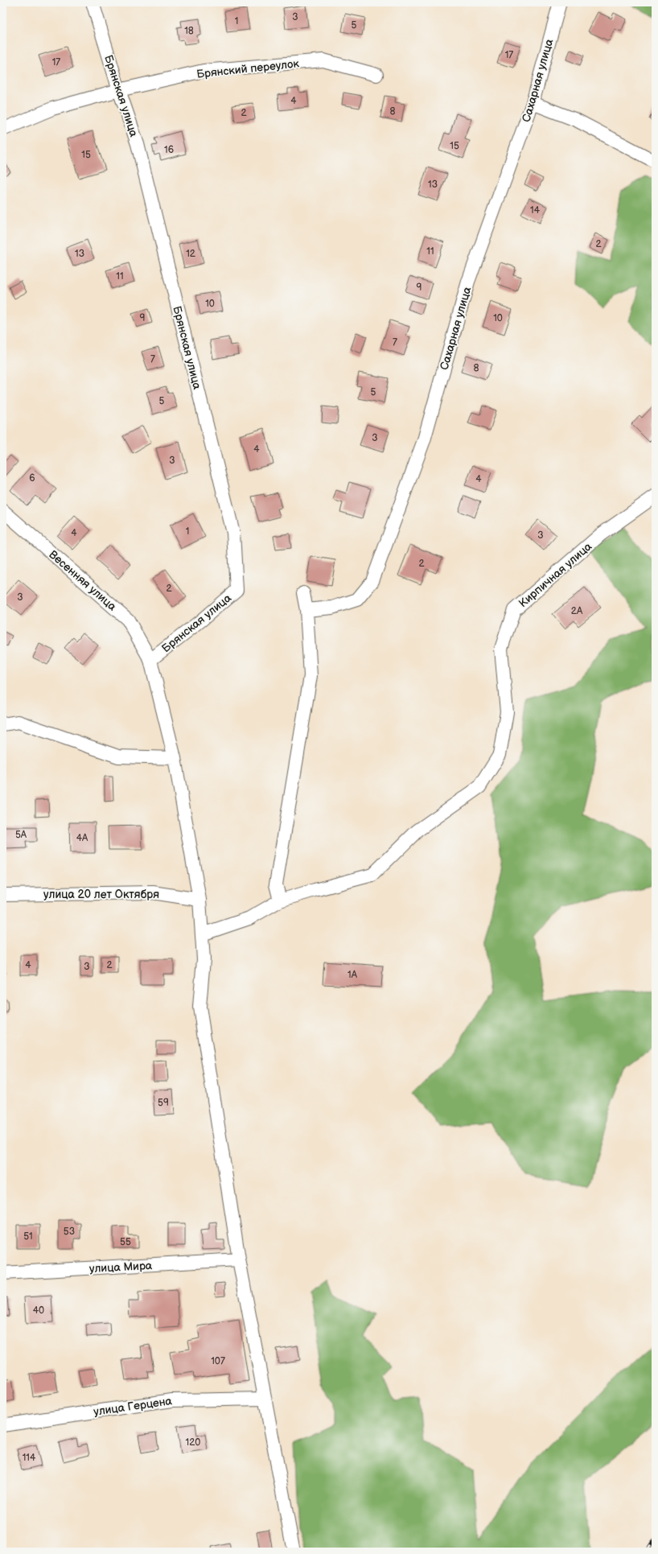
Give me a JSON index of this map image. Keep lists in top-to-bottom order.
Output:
{
  "streets": {
    "street": [
      "Брянский переулок",
      "Сахарная улица",
      "Брянская улица",
      "Кирпичная улица",
      "Весенняя улица",
      "улица 20 лет Октября",
      "улица Мира",
      "улица Герцена"
    ]
  },
  "crossings": [
    ["Брянский переулок", "Брянская улица"],
    ["Брянская улица", "Весенняя улица"],
    ["Кирпичная улица", "Весенняя улица"],
    ["Весенняя улица", "улица 20 лет Октября"],
    ["Весенняя улица", "улица Мира"],
    ["Весенняя улица", "улица Герцена"]
  ],
  "house_numbers": [
    "3",
    "1",
    "5",
    "18",
    "17",
    "17",
    "4",
    "8",
    "2",
    "15",
    "16",
    "15",
    "13",
    "14",
    "2",
    "11",
    "13",
    "12",
    "11",
    "9",
    "10",
    "9",
    "10",
    "7",
    "7",
    "8",
    "5",
    "5",
    "3",
    "4",
    "3",
    "6",
    "4",
    "1",
    "4",
    "3",
    "2",
    "2",
    "3",
    "2А",
    "5А",
    "4А",
    "4",
    "2",
    "3",
    "1А",
    "59",
    "53",
    "51",
    "55",
    "40",
    "107",
    "120",
    "114"
  ]
}
